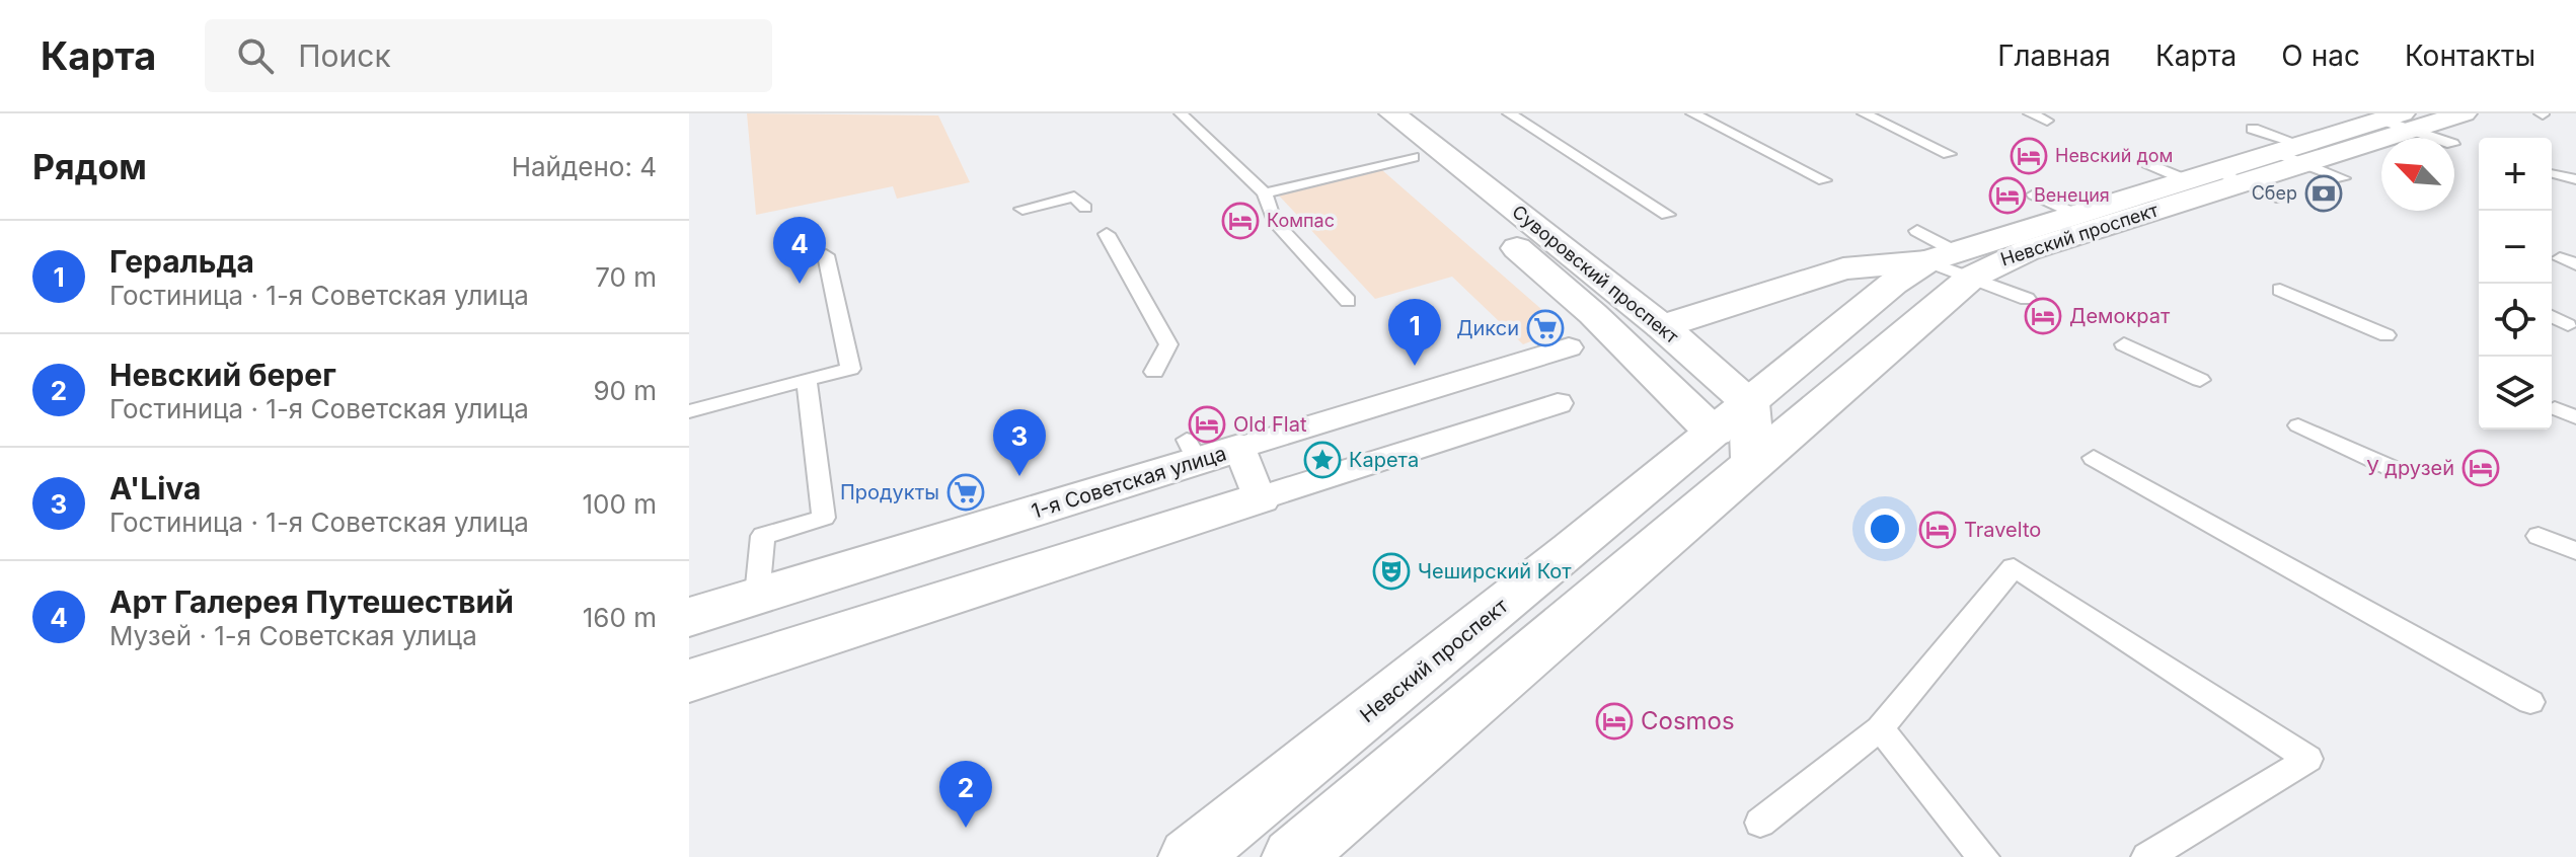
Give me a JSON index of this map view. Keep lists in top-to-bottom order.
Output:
{
  "streets": {
    "main road": ["Невский проспект", "Суворовский проспект", "1-я Советская улица"]
  },
  "crossings": [
    ["Невский проспект", "Суворовский проспект"]
  ],
  "places": {
    "hotel": [
      "Невский дом",
      "Венеция",
      "Компас",
      "Демократ",
      "Old Flat",
      "У друзей",
      "Travelto",
      "Cosmos"
    ],
    "bank": ["Сбер"],
    "supermarket": ["Дикси", "Продукты"],
    "place": ["Карета"],
    "theatre": ["Чеширский Кот"]
  },
  "north": "top left",
  "page": {
    "header": "Карта",
    "search": "Поиск",
    "nav": [
      "Главная",
      "Карта",
      "О нас",
      "Контакты"
    ],
    "heading": ["Рядом", "Найдено: 4"],
    "map_buttons": ["+", "−"],
    "pins": [
      "4",
      "1",
      "3",
      "2"
    ],
    "list": [
      {
        "mark": "1",
        "name": "Геральда",
        "note": "Гостиница · 1-я Советская улица",
        "value": "70 m"
      },
      {
        "mark": "2",
        "name": "Невский берег",
        "note": "Гостиница · 1-я Советская улица",
        "value": "90 m"
      },
      {
        "mark": "3",
        "name": "A'Liva",
        "note": "Гостиница · 1-я Советская улица",
        "value": "100 m"
      },
      {
        "mark": "4",
        "name": "Арт Галерея Путешествий",
        "note": "Музей · 1-я Советская улица",
        "value": "160 m"
      }
    ]
  }
}
